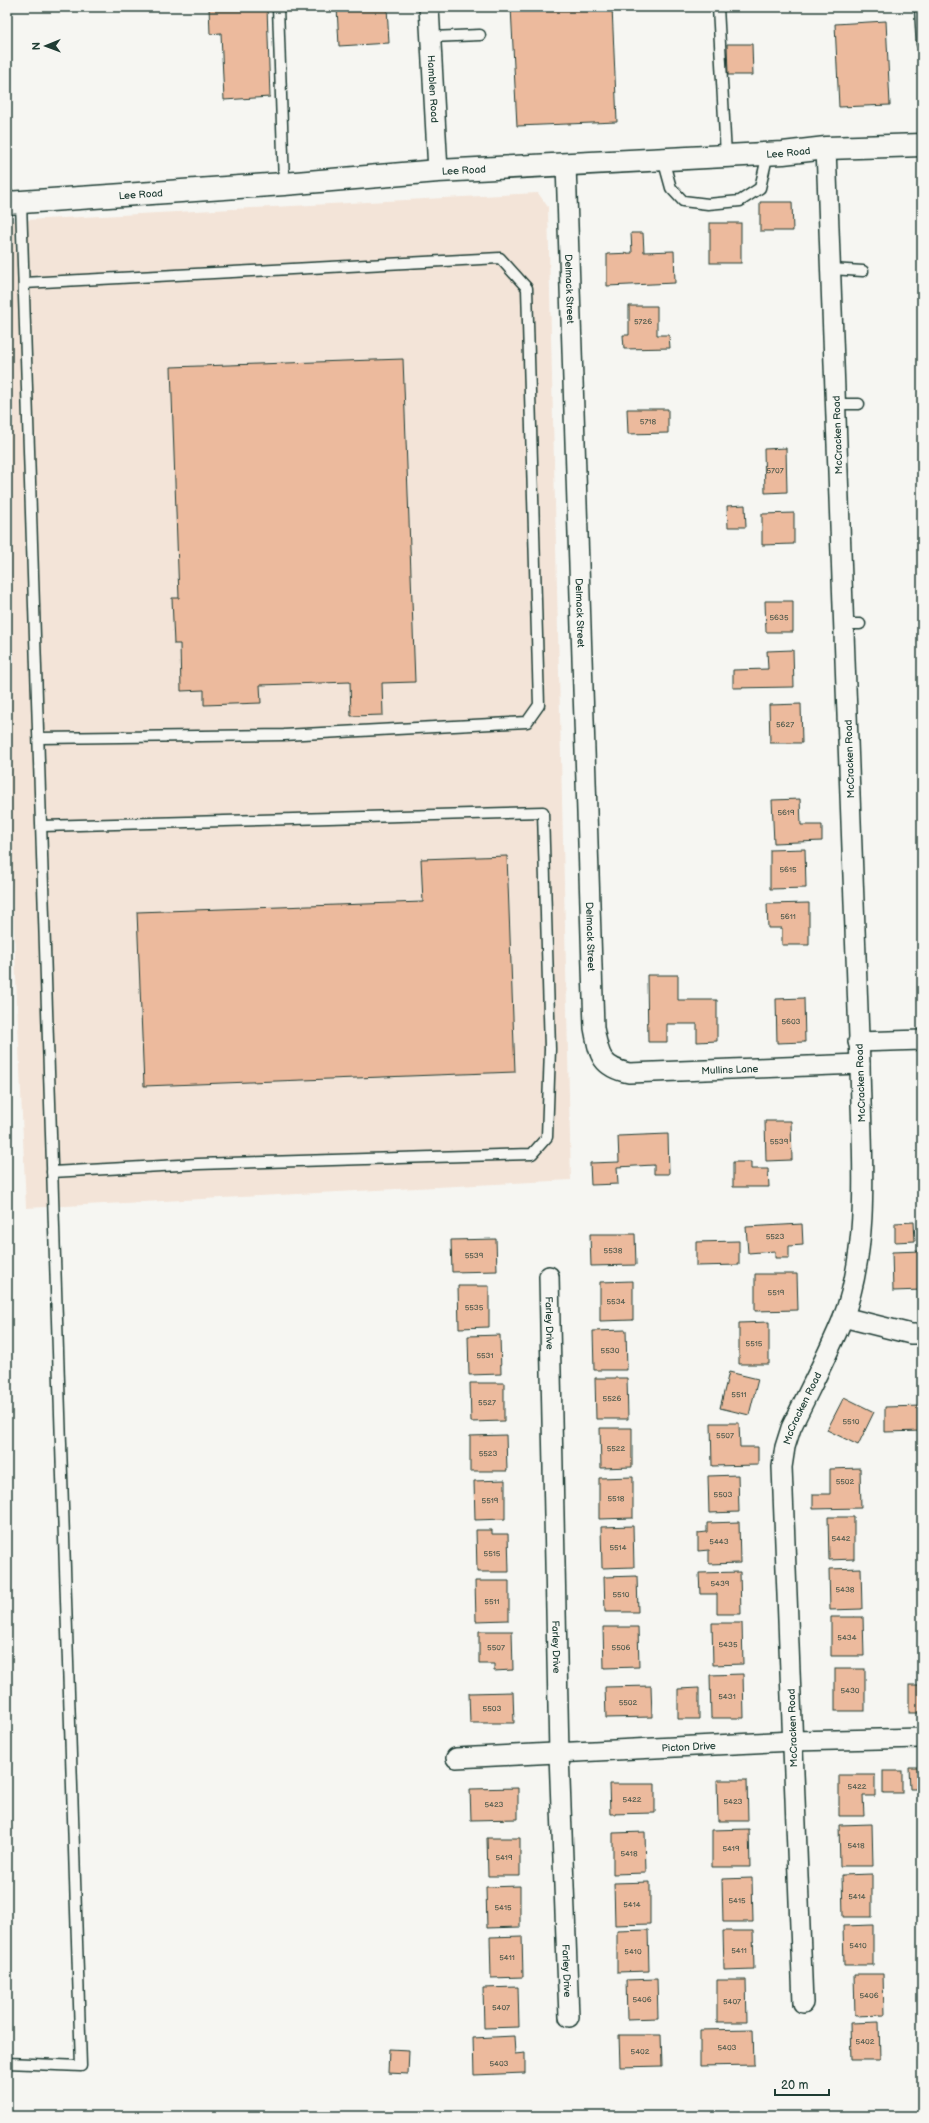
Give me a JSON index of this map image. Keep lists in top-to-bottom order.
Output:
{
  "streets": {
    "main road": ["Lee Road"],
    "street": [
      "Hamblen Road",
      "Delmack Street",
      "McCracken Road",
      "Mullins Lane",
      "Farley Drive",
      "Picton Drive"
    ]
  },
  "crossings": [
    ["Hamblen Road", "Lee Road"],
    ["Lee Road", "Delmack Street"],
    ["Lee Road", "McCracken Road"],
    ["Delmack Street", "Mullins Lane"],
    ["McCracken Road", "Mullins Lane"],
    ["McCracken Road", "Picton Drive"],
    ["Farley Drive", "Picton Drive"]
  ],
  "house_numbers": [
    "5726",
    "5718",
    "5707",
    "5635",
    "5627",
    "5619",
    "5615",
    "5611",
    "5603",
    "5539",
    "5523",
    "5538",
    "5539",
    "5519",
    "5534",
    "5535",
    "5515",
    "5530",
    "5531",
    "5511",
    "5526",
    "5527",
    "5510",
    "5507",
    "5522",
    "5523",
    "5502",
    "5503",
    "5518",
    "5519",
    "5442",
    "5443",
    "5514",
    "5515",
    "5439",
    "5438",
    "5510",
    "5511",
    "5434",
    "5435",
    "5507",
    "5506",
    "5430",
    "5431",
    "5502",
    "5503",
    "5422",
    "5422",
    "5423",
    "5423",
    "5418",
    "5419",
    "5418",
    "5419",
    "5414",
    "5415",
    "5414",
    "5415",
    "5410",
    "5411",
    "5410",
    "5411",
    "5406",
    "5406",
    "5407",
    "5407",
    "5402",
    "5403",
    "5402",
    "5403"
  ],
  "scale_bar": "20 m",
  "north": "left"
}
